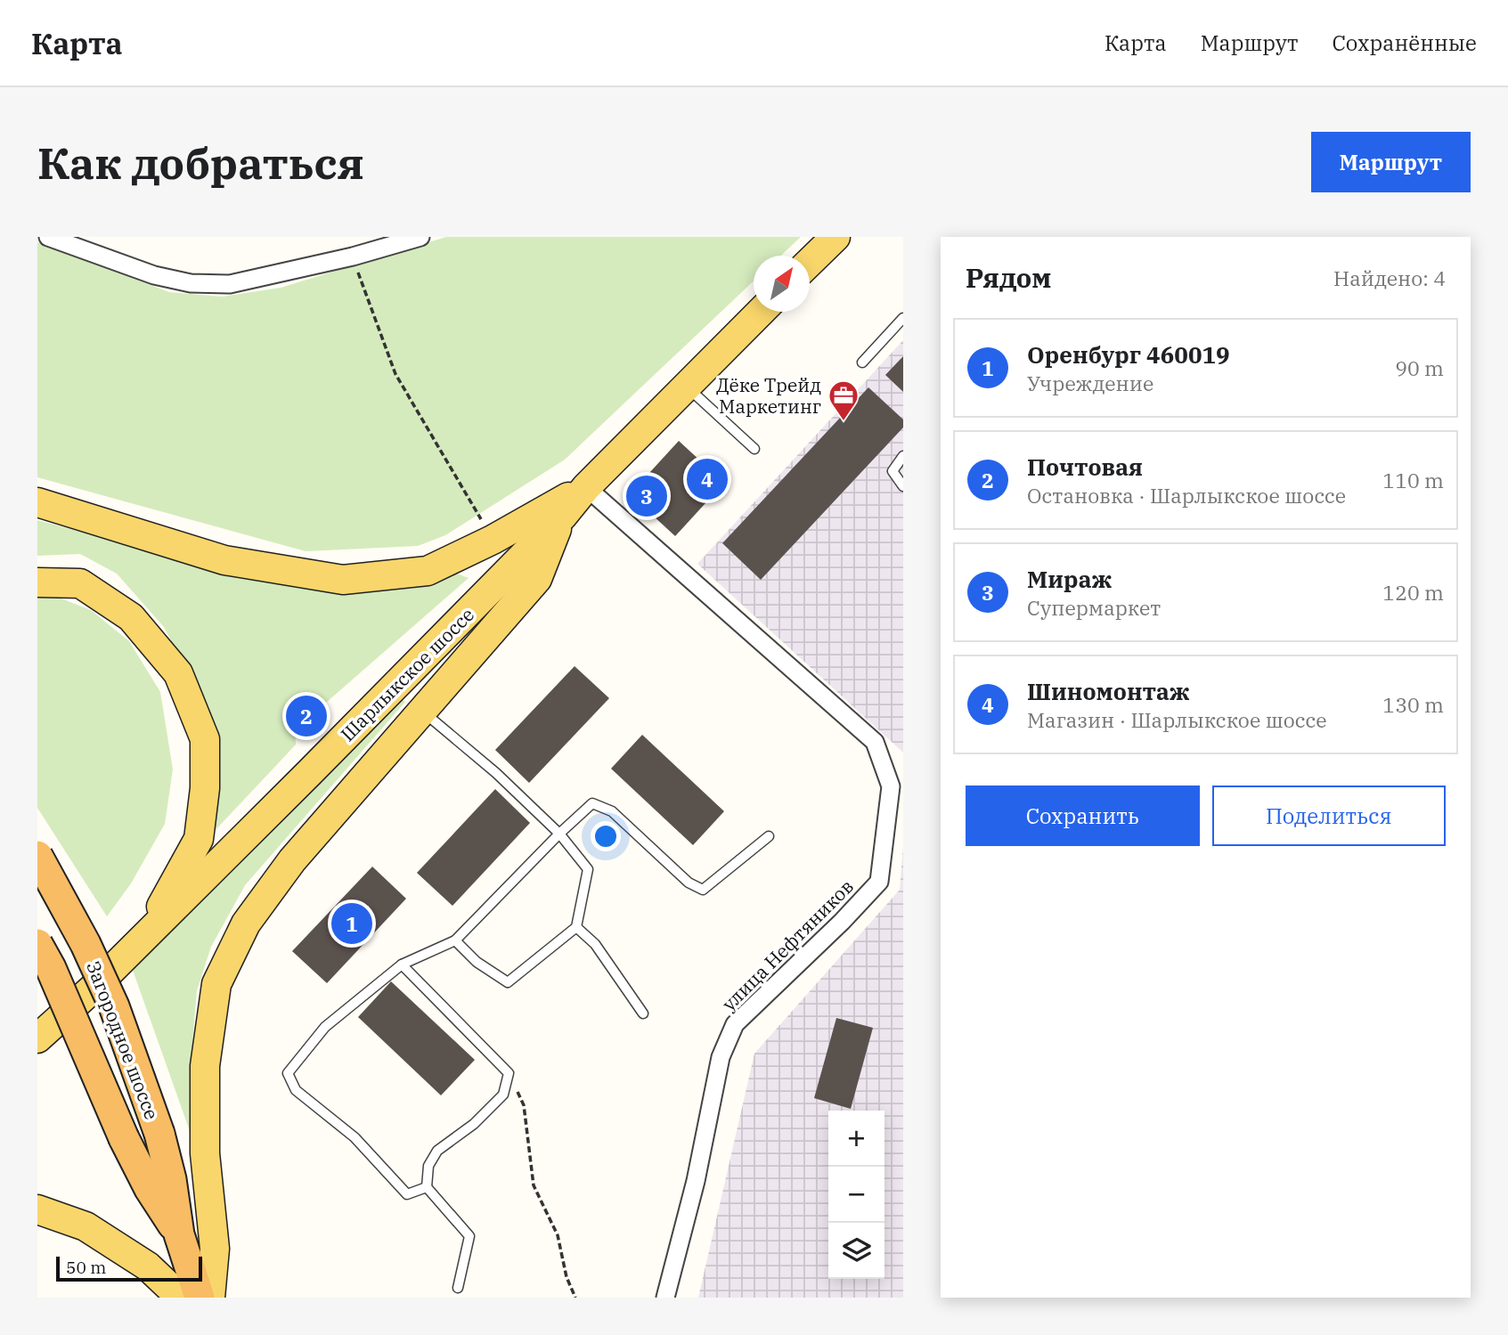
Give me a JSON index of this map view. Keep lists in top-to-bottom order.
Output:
{
  "streets": {
    "highway": ["Загородное шоссе"],
    "main road": ["Шарлыкское шоссе"],
    "street": ["улица Нефтяников"]
  },
  "crossings": [
    ["Шарлыкское шоссе", "улица Нефтяников"]
  ],
  "places": {
    "office": ["Дёке Трейд Маркетинг"]
  },
  "scale_bar": "50 m",
  "north": "top right",
  "page": {
    "header": "Карта",
    "nav": ["Карта", "Маршрут", "Сохранённые"],
    "buttons": [
      "Маршрут",
      ["Сохранить", "Поделиться"]
    ],
    "title": "Как добраться",
    "heading": ["Рядом", "Найдено: 4"],
    "list": [
      {
        "mark": "1",
        "name": "Оренбург 460019",
        "note": "Учреждение",
        "value": "90 m"
      },
      {
        "mark": "2",
        "name": "Почтовая",
        "note": "Остановка · Шарлыкское шоссе",
        "value": "110 m"
      },
      {
        "mark": "3",
        "name": "Мираж",
        "note": "Супермаркет",
        "value": "120 m"
      },
      {
        "mark": "4",
        "name": "Шиномонтаж",
        "note": "Магазин · Шарлыкское шоссе",
        "value": "130 m"
      }
    ],
    "pins": [
      "4",
      "3",
      "2",
      "1"
    ],
    "map_buttons": ["+", "−"],
    "scale": "50 m"
  }
}
